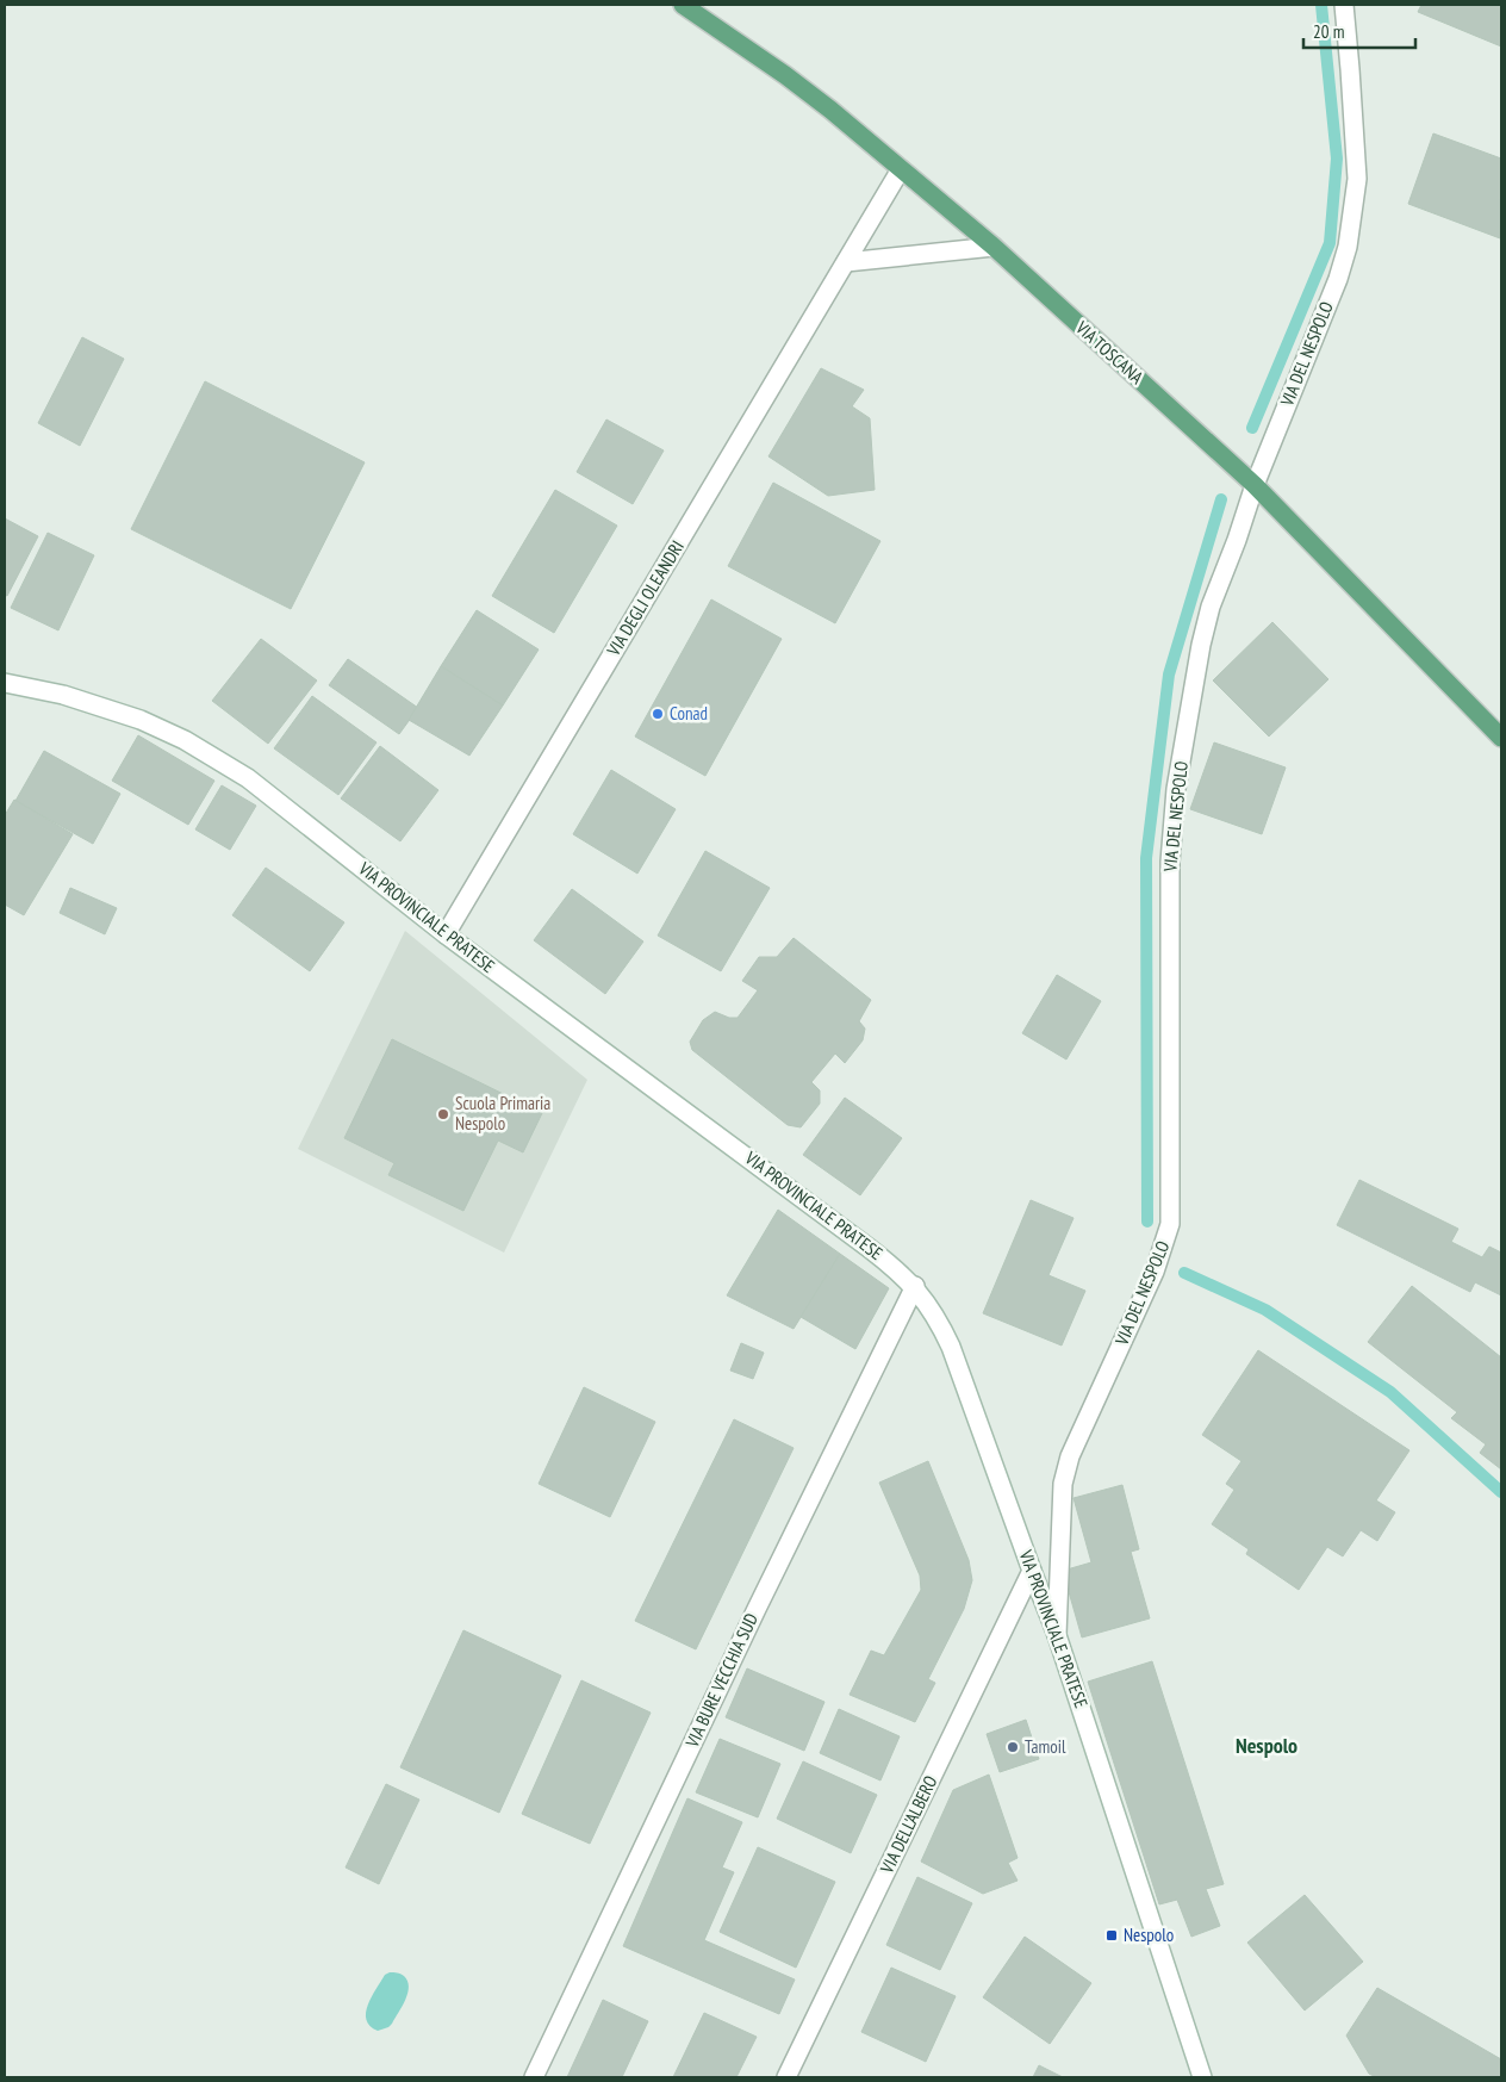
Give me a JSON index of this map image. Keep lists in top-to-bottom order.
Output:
{
  "streets": {
    "main road": ["VIA TOSCANA"],
    "street": [
      "VIA DEL NESPOLO",
      "VIA DEGLI OLEANDRI",
      "VIA PROVINCIALE PRATESE",
      "VIA BURE VECCHIA SUD",
      "VIA DELL'ALBERO"
    ]
  },
  "crossings": [
    ["VIA TOSCANA", "VIA DEL NESPOLO"],
    ["VIA TOSCANA", "VIA DEGLI OLEANDRI"],
    ["VIA DEL NESPOLO", "VIA PROVINCIALE PRATESE"],
    ["VIA DEGLI OLEANDRI", "VIA PROVINCIALE PRATESE"],
    ["VIA PROVINCIALE PRATESE", "VIA BURE VECCHIA SUD"],
    ["VIA PROVINCIALE PRATESE", "VIA DELL'ALBERO"]
  ],
  "districts": ["Nespolo"],
  "places": {
    "other": ["Conad", "Scuola Primaria Nespolo", "Tamoil"],
    "transit": ["Nespolo"]
  },
  "scale_bar": "20 m"
}
